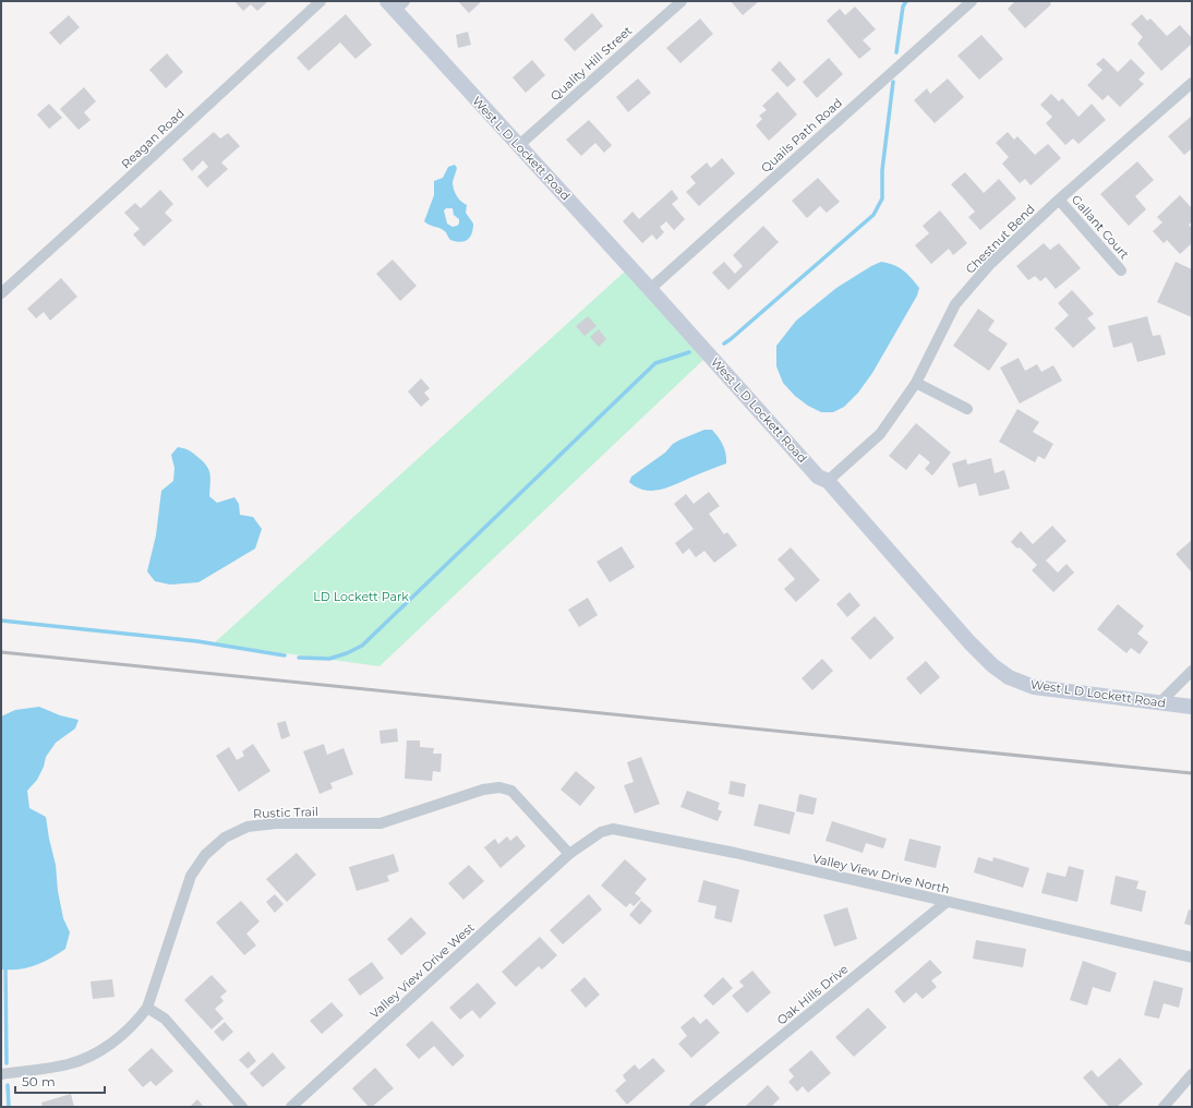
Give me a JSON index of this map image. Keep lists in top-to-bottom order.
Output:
{
  "streets": {
    "main road": ["West L D Lockett Road"],
    "street": [
      "Quality Hill Street",
      "Quails Path Road",
      "Reagan Road",
      "Gallant Court",
      "Chestnut Bend",
      "Rustic Trail",
      "Valley View Drive North",
      "Valley View Drive West",
      "Oak Hills Drive"
    ]
  },
  "crossings": [
    ["Quality Hill Street", "West L D Lockett Road"],
    ["Quails Path Road", "West L D Lockett Road"],
    ["West L D Lockett Road", "Chestnut Bend"],
    ["Gallant Court", "Chestnut Bend"],
    ["Rustic Trail", "Valley View Drive North"],
    ["Rustic Trail", "Valley View Drive West"],
    ["Valley View Drive North", "Valley View Drive West"],
    ["Valley View Drive North", "Oak Hills Drive"]
  ],
  "parks": ["LD Lockett Park"],
  "scale_bar": "50 m"
}
